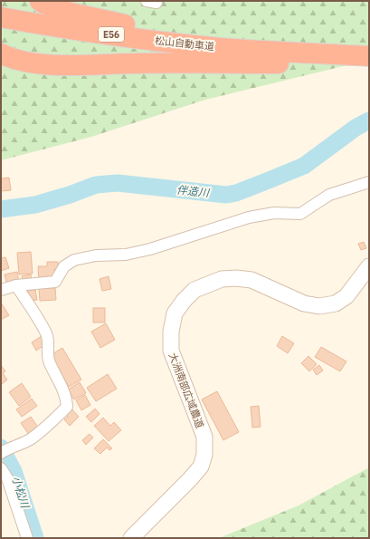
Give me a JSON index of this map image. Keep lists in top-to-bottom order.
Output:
{
  "streets": {
    "highway": ["E56", "松山自動車道"],
    "street": ["大洲南部広域農道"]
  },
  "water": ["伴造川", "小松川"]
}
